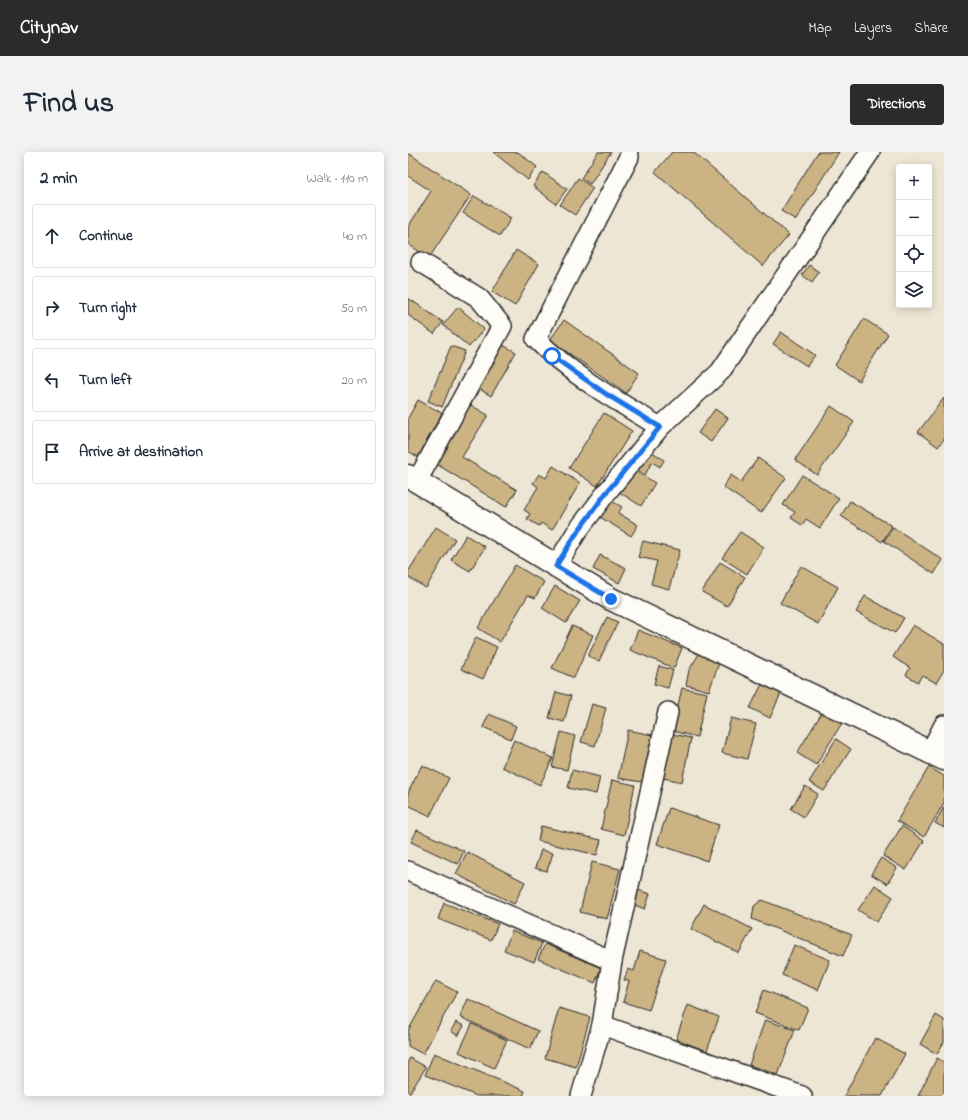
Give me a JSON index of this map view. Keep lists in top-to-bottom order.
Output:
{
  "page": {
    "header": "Citynav",
    "nav": ["Map", "Layers", "Share"],
    "title": "Find us",
    "buttons": "Directions",
    "heading": ["2 min", "Walk · 110 m"],
    "map_buttons": ["+", "−"],
    "list": [
      ["Continue", "40 m"],
      ["Turn right", "50 m"],
      ["Turn left", "20 m"],
      "Arrive at destination"
    ]
  }
}
